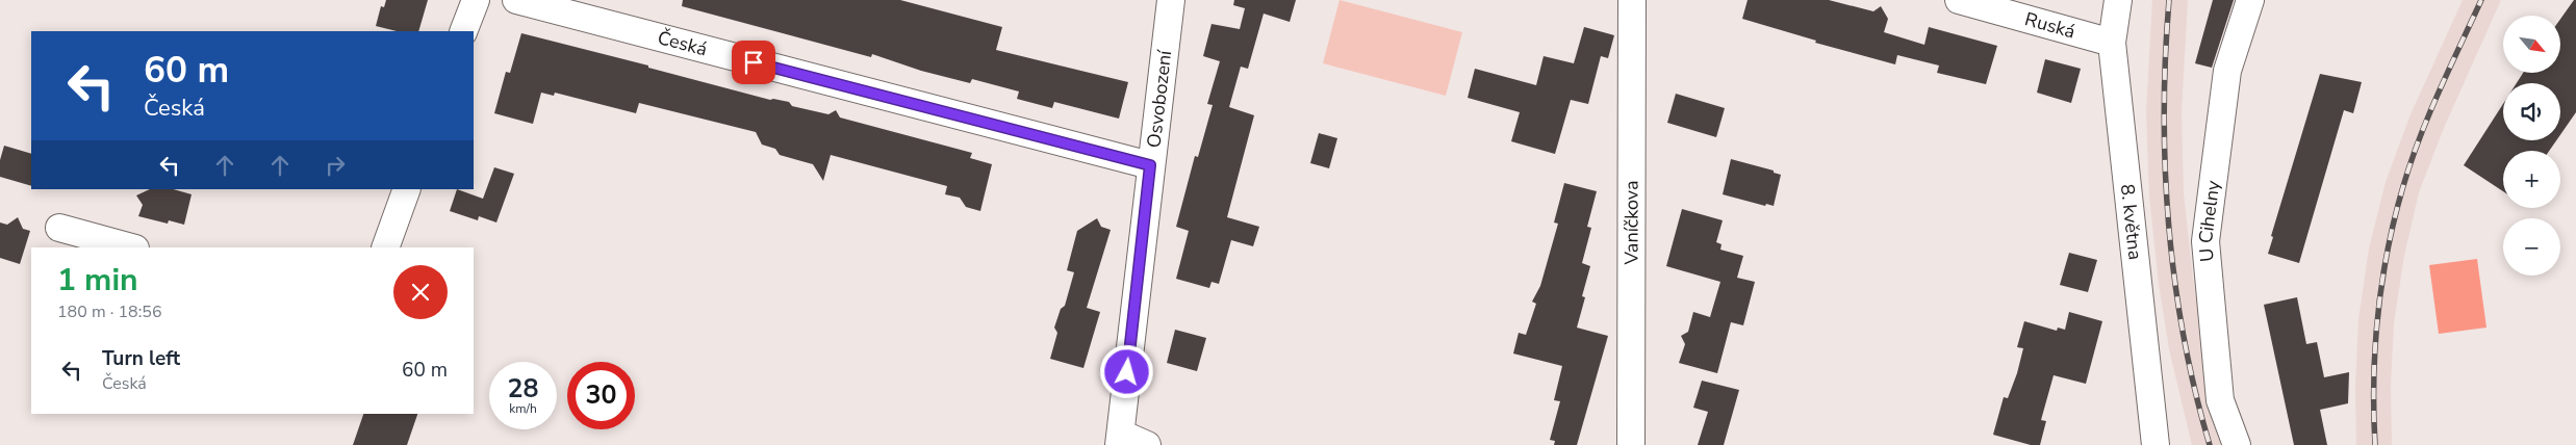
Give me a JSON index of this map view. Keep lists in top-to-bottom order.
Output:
{
  "streets": {
    "street": [
      "Ruská",
      "Česká",
      "Osvobození",
      "U Cihelny",
      "Vaníčkova",
      "8. května"
    ]
  },
  "crossings": [
    ["Ruská", "8. května"],
    ["Česká", "Osvobození"]
  ],
  "north": "bottom right",
  "page": {
    "map_buttons": ["+", "−"],
    "turn": ["60 m", "Česká"],
    "heading": ["1 min", "180 m · 18:56"],
    "list": [
      {
        "name": "Turn left",
        "note": "Česká",
        "value": "60 m"
      }
    ],
    "speed": "28 km/h",
    "limit": "30"
  }
}
